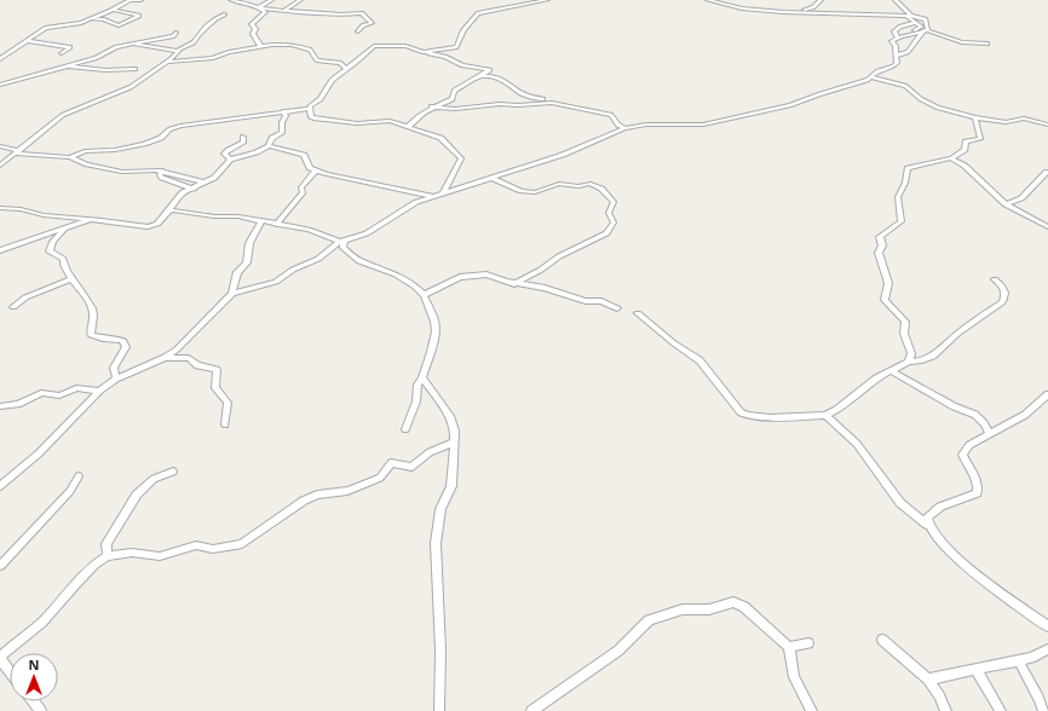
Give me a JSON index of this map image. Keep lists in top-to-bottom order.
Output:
{
  "north": "top"
}
